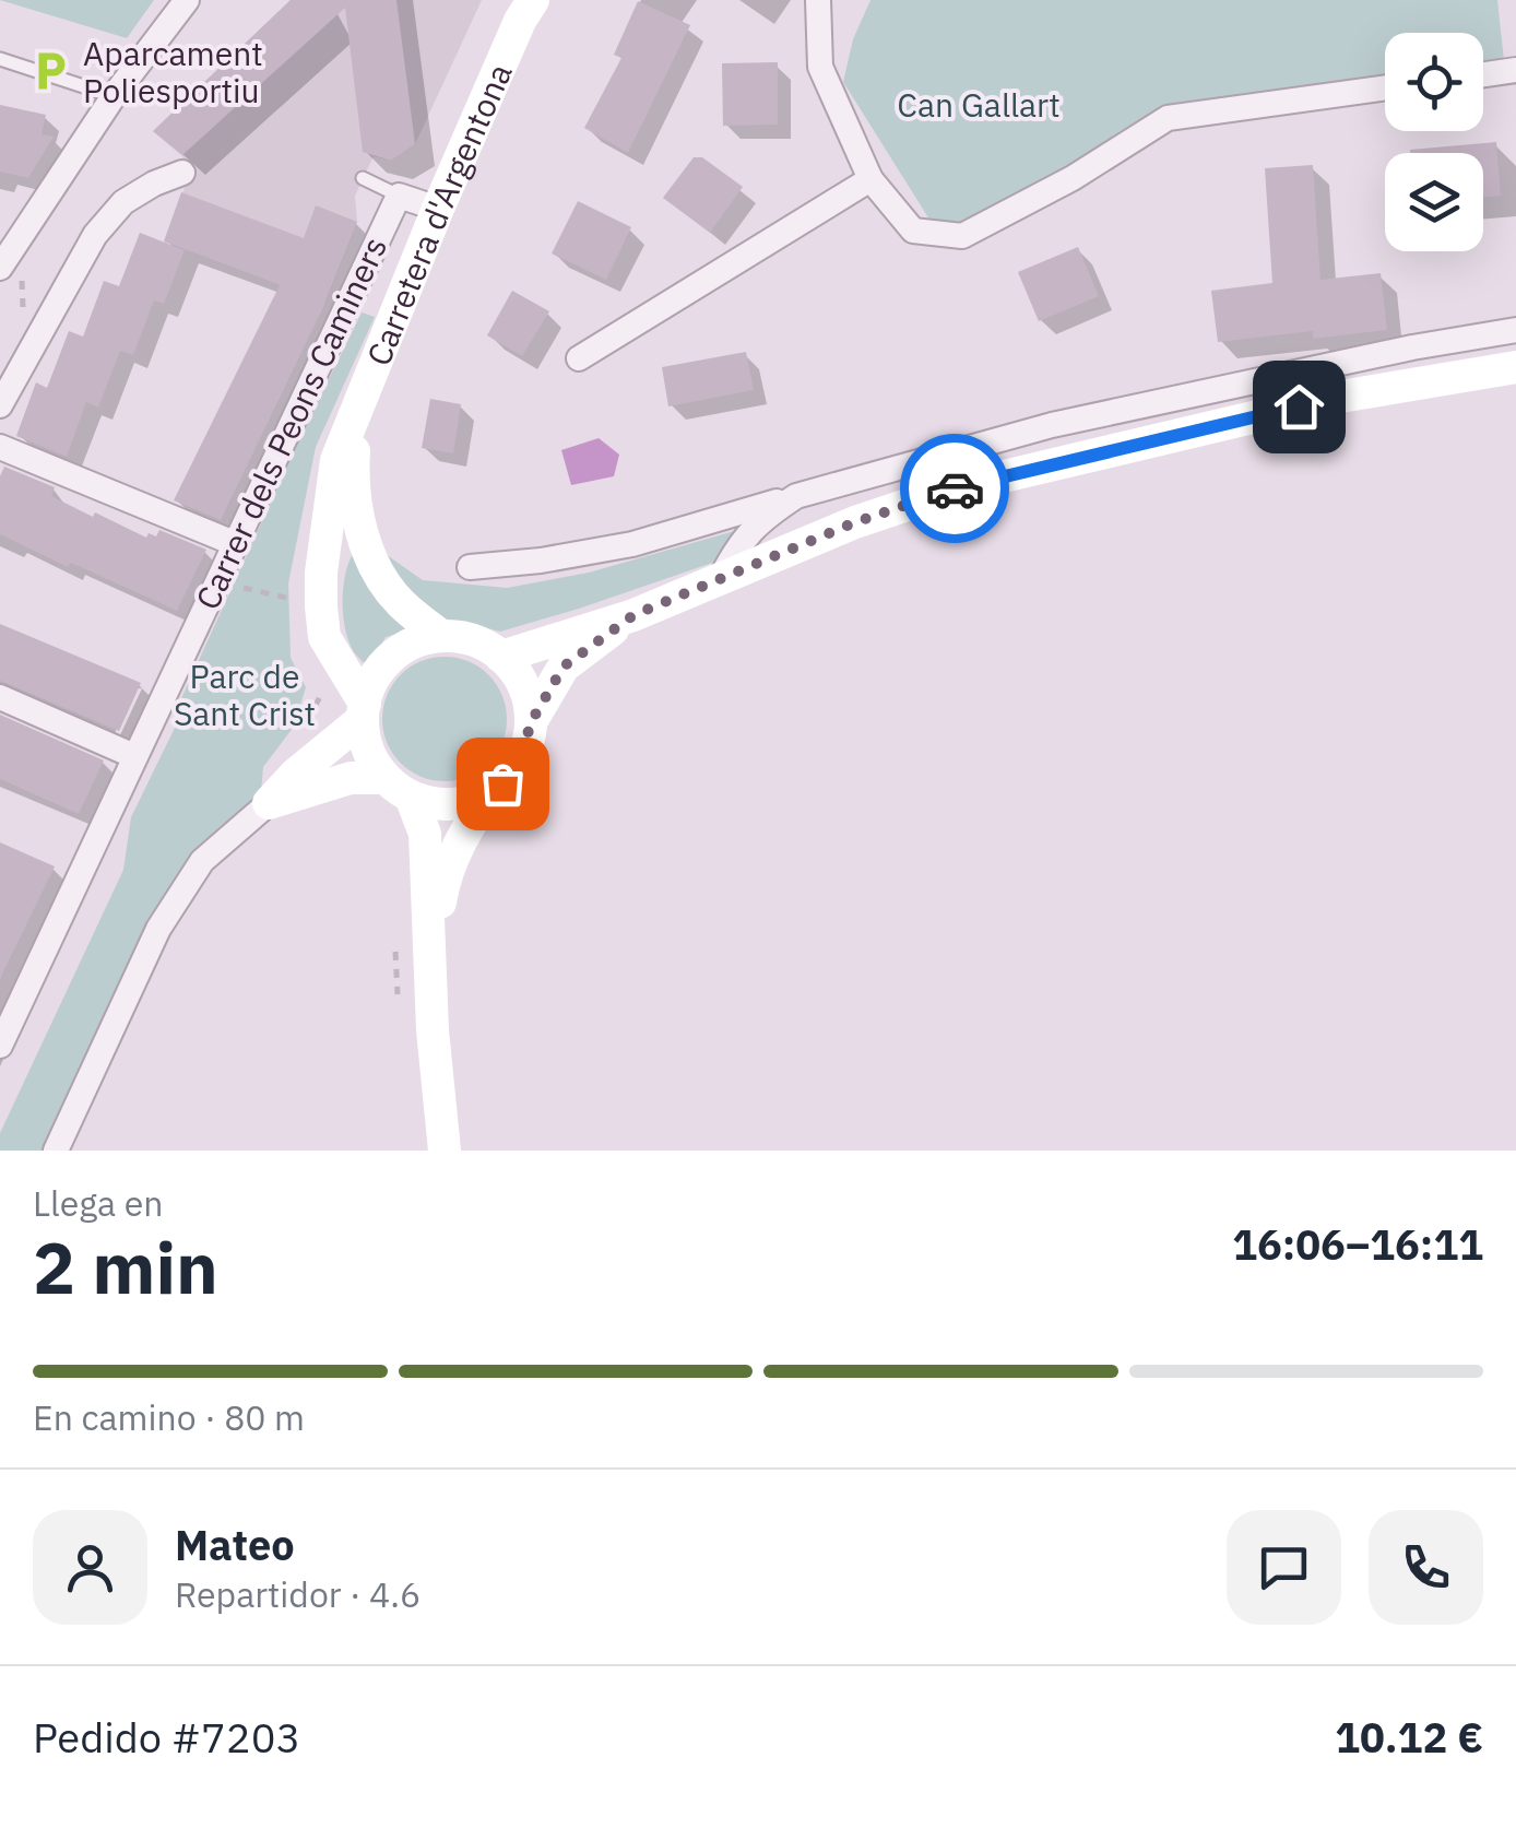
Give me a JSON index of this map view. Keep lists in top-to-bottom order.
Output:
{
  "streets": {
    "street": ["Carretera d'Argentona", "Carrer dels Peons Caminers"]
  },
  "crossings": [
    ["Carretera d'Argentona", "Carrer dels Peons Caminers"]
  ],
  "parks": ["Can Gallart", "Parc de Sant Crist"],
  "places": {
    "parking": ["Aparcament Poliesportiu"]
  },
  "page": {
    "heading": ["2 min", "Llega en", "16:06–16:11"],
    "panel": [
      "Mateo",
      "Repartidor · 4.6",
      "Pedido #7203",
      "10.12 €"
    ],
    "bar": "En camino · 80 m"
  }
}
